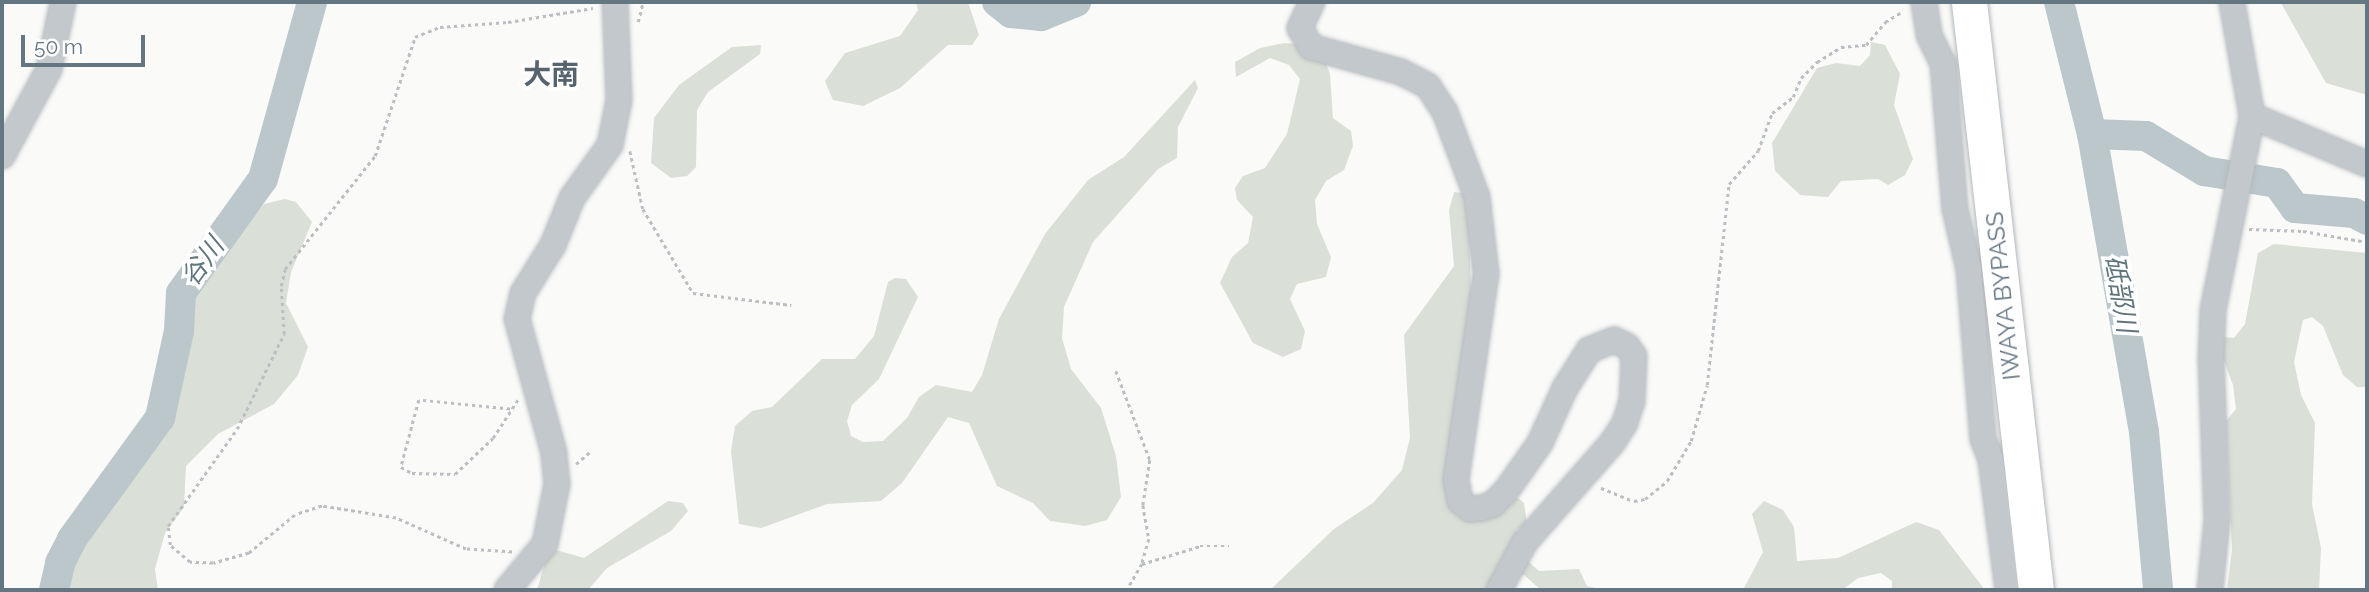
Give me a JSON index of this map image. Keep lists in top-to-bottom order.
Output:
{
  "streets": {
    "highway": ["IWAYA BYPASS"]
  },
  "districts": ["大南"],
  "water": ["谷川", "砥部川"],
  "scale_bar": "50 m"
}
